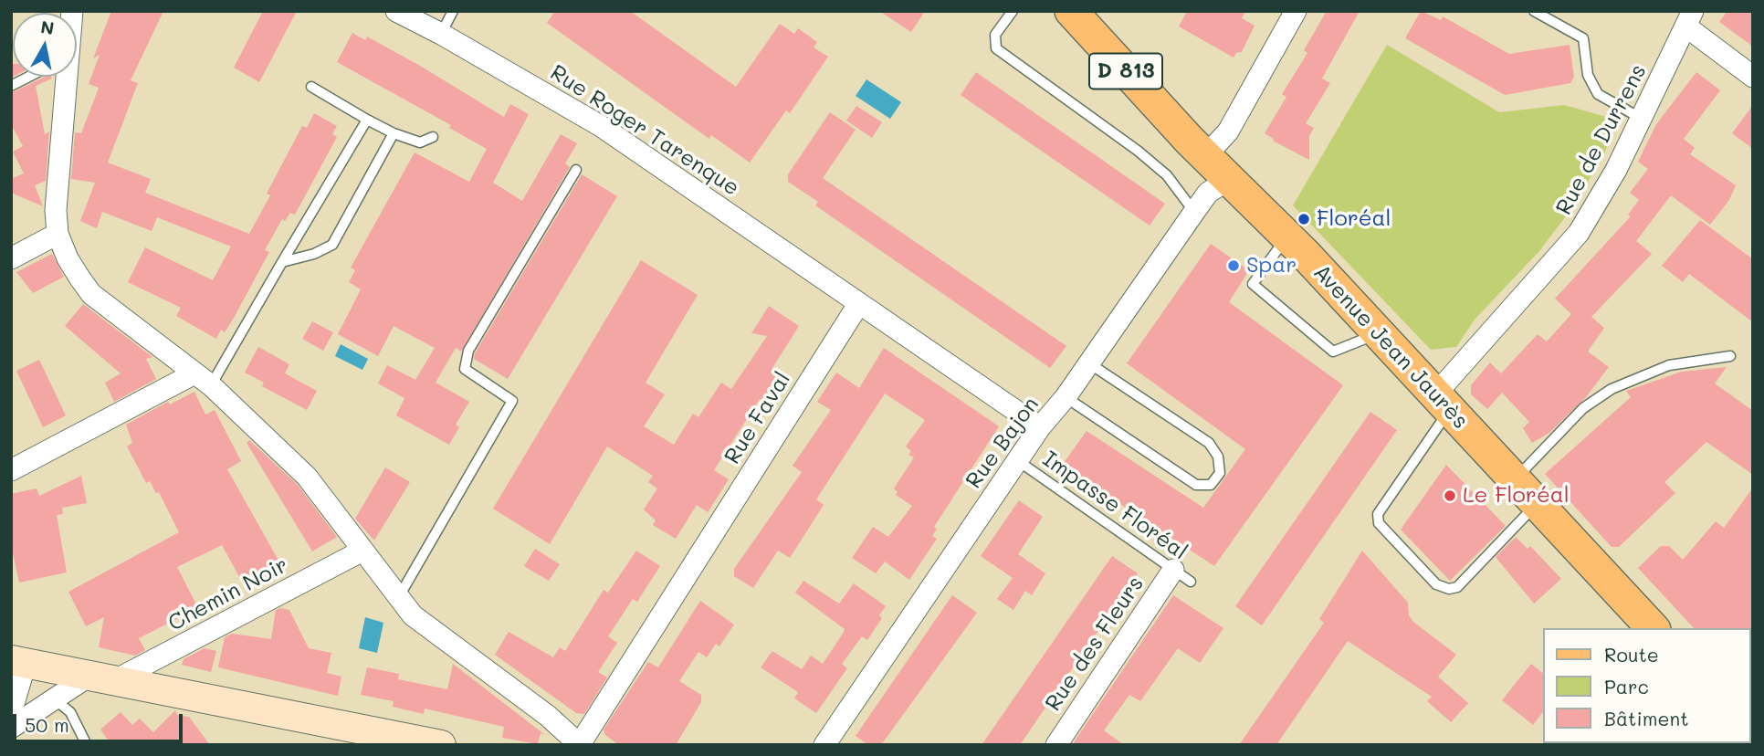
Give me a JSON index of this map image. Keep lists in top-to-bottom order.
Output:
{
  "streets": {
    "main road": ["D 813", "Avenue Jean Jaurès"],
    "street": [
      "Rue Roger Tarenque",
      "Rue de Durrens",
      "Rue Faval",
      "Rue Bajon",
      "Chemin Noir",
      "Rue des Fleurs"
    ],
    "lane": ["Impasse Floréal"]
  },
  "crossings": [
    ["Rue Roger Tarenque", "Rue Faval"],
    ["Rue de Durrens", "Avenue Jean Jaurès"],
    ["Avenue Jean Jaurès", "Rue Bajon"],
    ["Rue Bajon", "Impasse Floréal"],
    ["Impasse Floréal", "Rue des Fleurs"]
  ],
  "places": ["Floréal", "Spar", "Le Floréal"],
  "legend": ["Route", "Parc", "Bâtiment"],
  "scale_bar": "50 m",
  "north": "top"
}
